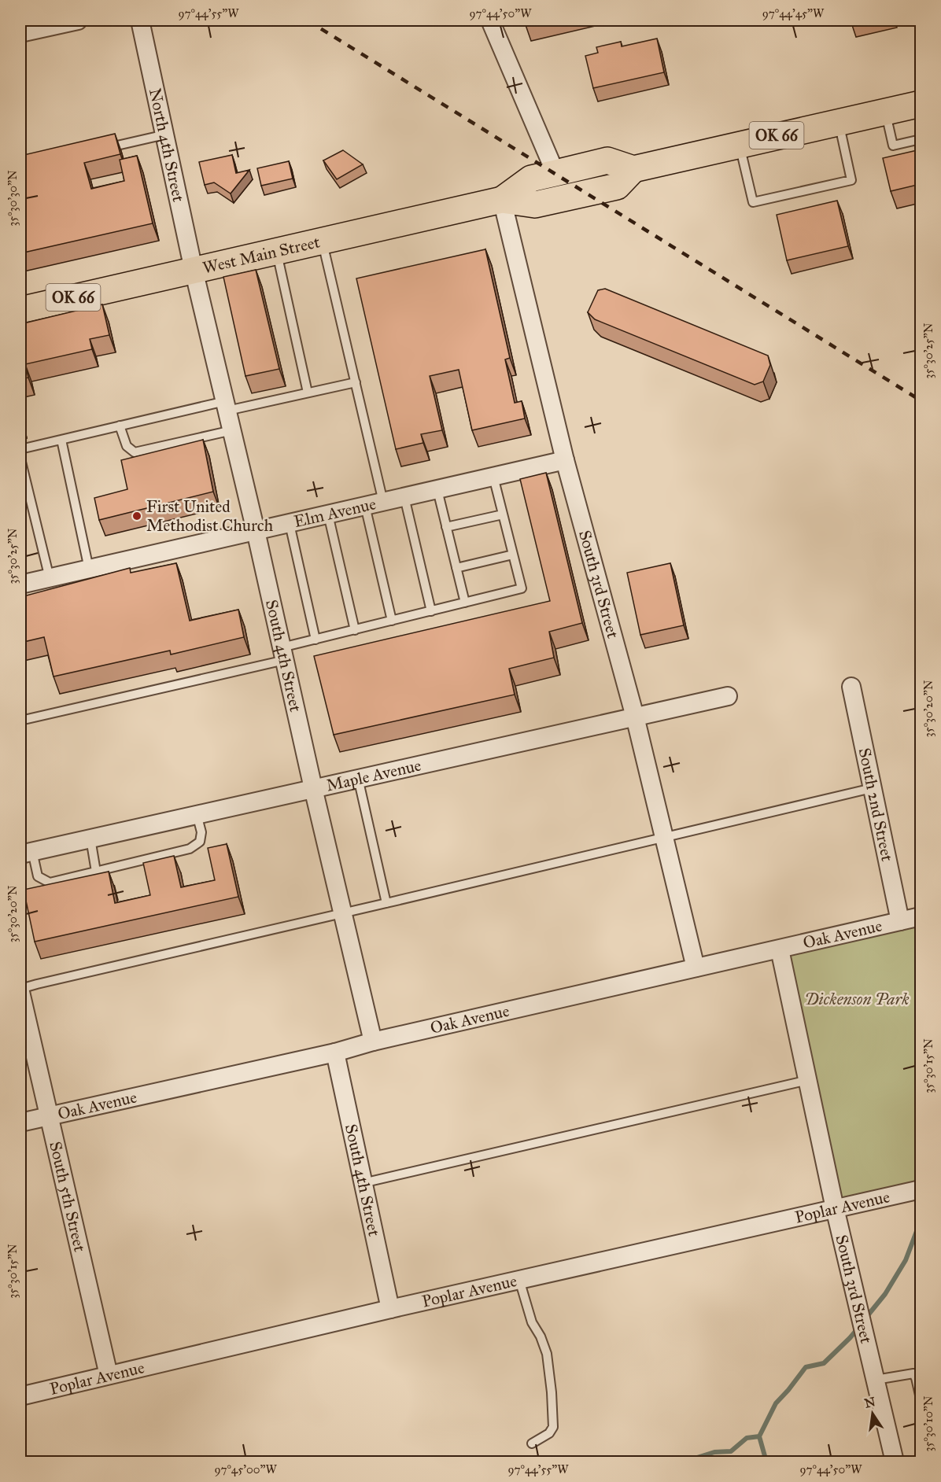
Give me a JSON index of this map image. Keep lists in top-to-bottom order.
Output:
{
  "streets": {
    "main road": ["OK 66", "West Main Street"],
    "street": [
      "North 4th Street",
      "Elm Avenue",
      "South 3rd Street",
      "South 4th Street",
      "Maple Avenue",
      "South 2nd Street",
      "Oak Avenue",
      "South 5th Street",
      "Poplar Avenue"
    ]
  },
  "crossings": [
    ["OK 66", "West Main Street"],
    ["North 4th Street", "West Main Street"],
    ["North 4th Street", "South 4th Street"],
    ["West Main Street", "South 3rd Street"],
    ["West Main Street", "South 4th Street"],
    ["Elm Avenue", "South 3rd Street"],
    ["Elm Avenue", "South 4th Street"],
    ["South 3rd Street", "Maple Avenue"],
    ["South 3rd Street", "Oak Avenue"],
    ["South 3rd Street", "Poplar Avenue"],
    ["South 4th Street", "Maple Avenue"],
    ["South 4th Street", "Oak Avenue"],
    ["South 4th Street", "Poplar Avenue"],
    ["South 2nd Street", "Oak Avenue"],
    ["Oak Avenue", "South 5th Street"],
    ["South 5th Street", "Poplar Avenue"]
  ],
  "parks": ["Dickenson Park"],
  "places": ["First United Methodist Church"],
  "north": "top",
  "coordinates": [
    "97°44'55\"W",
    "97°44'50\"W",
    "97°44'45\"W",
    "35°30'30\"N",
    "35°30'25\"N",
    "35°30'20\"N",
    "35°30'15\"N",
    "35°30'10\"N",
    "97°45'00\"W"
  ]
}
